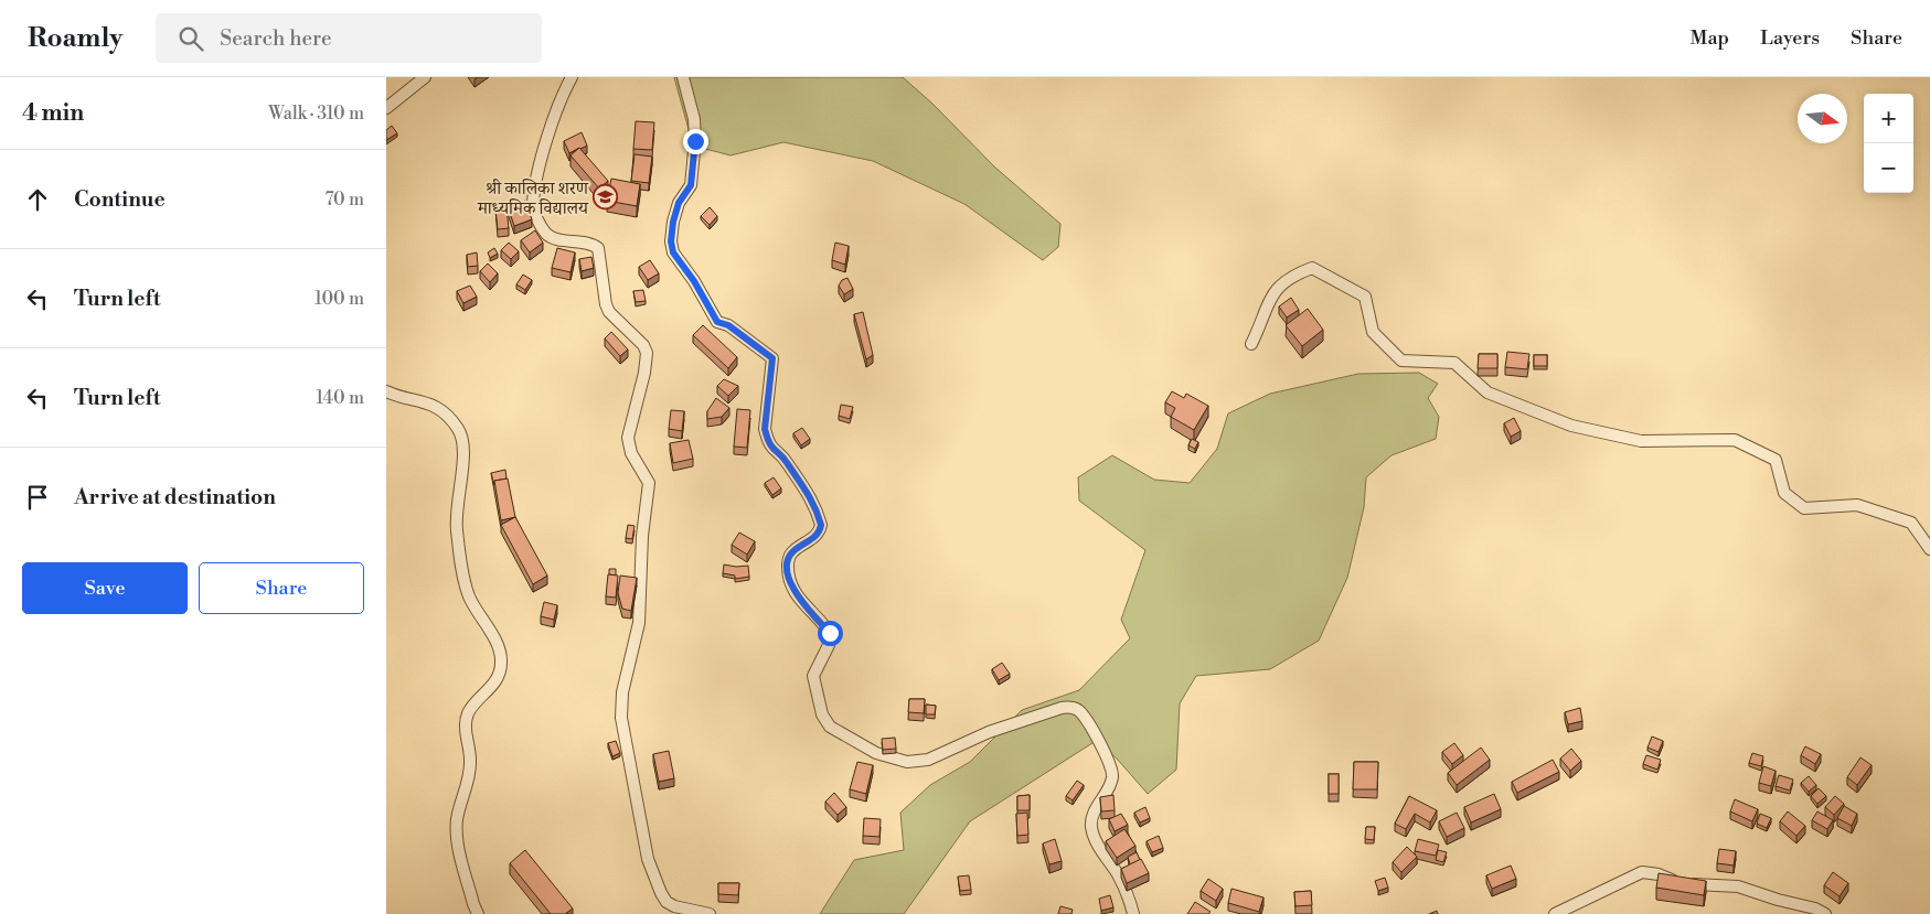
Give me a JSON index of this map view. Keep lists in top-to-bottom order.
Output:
{
  "places": {
    "school or university": ["श्री कालिका शरण माध्यमिक विद्यालय"]
  },
  "north": "right",
  "page": {
    "header": "Roamly",
    "search": "Search here",
    "nav": ["Map", "Layers", "Share"],
    "heading": ["4 min", "Walk · 310 m"],
    "map_buttons": ["+", "−"],
    "list": [
      ["Continue", "70 m"],
      ["Turn left", "100 m"],
      ["Turn left", "140 m"],
      "Arrive at destination"
    ],
    "buttons": ["Save", "Share"]
  }
}
